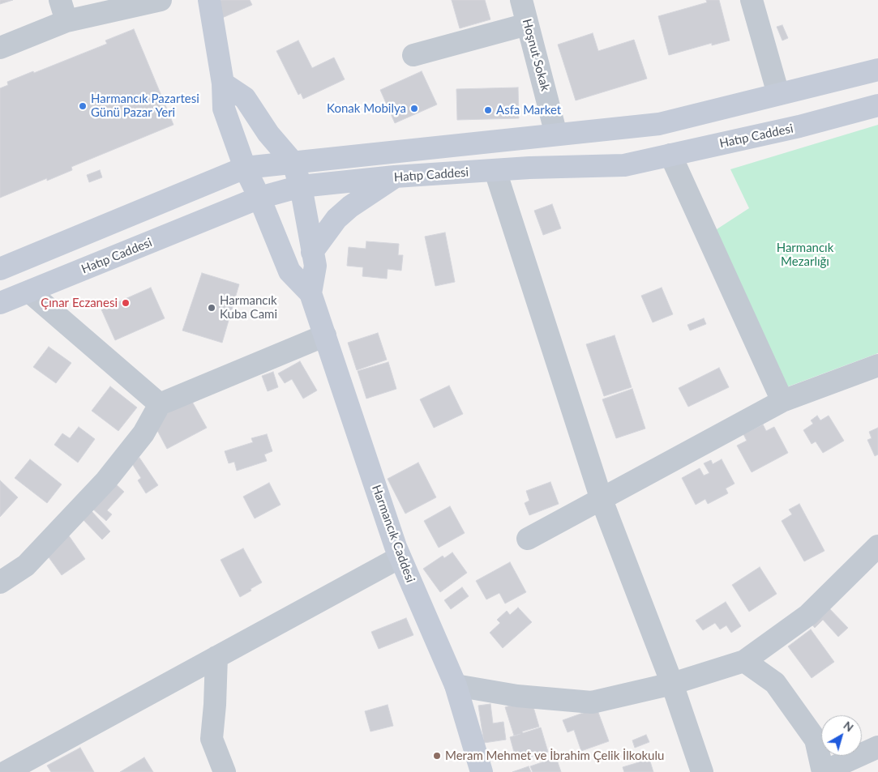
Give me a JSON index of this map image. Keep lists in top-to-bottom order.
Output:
{
  "streets": {
    "main road": ["Hatıp Caddesi", "Harmancık Caddesi"],
    "street": ["Hoşnut Sokak"]
  },
  "parks": ["Harmancık Mezarlığı"],
  "places": [
    "Harmancık Pazartesi Günü Pazar Yeri",
    "Konak Mobilya",
    "Asfa Market",
    "Çınar Eczanesi",
    "Harmancık Kuba Cami",
    "Meram Mehmet ve İbrahim Çelik İlkokulu"
  ],
  "north": "top right"
}
